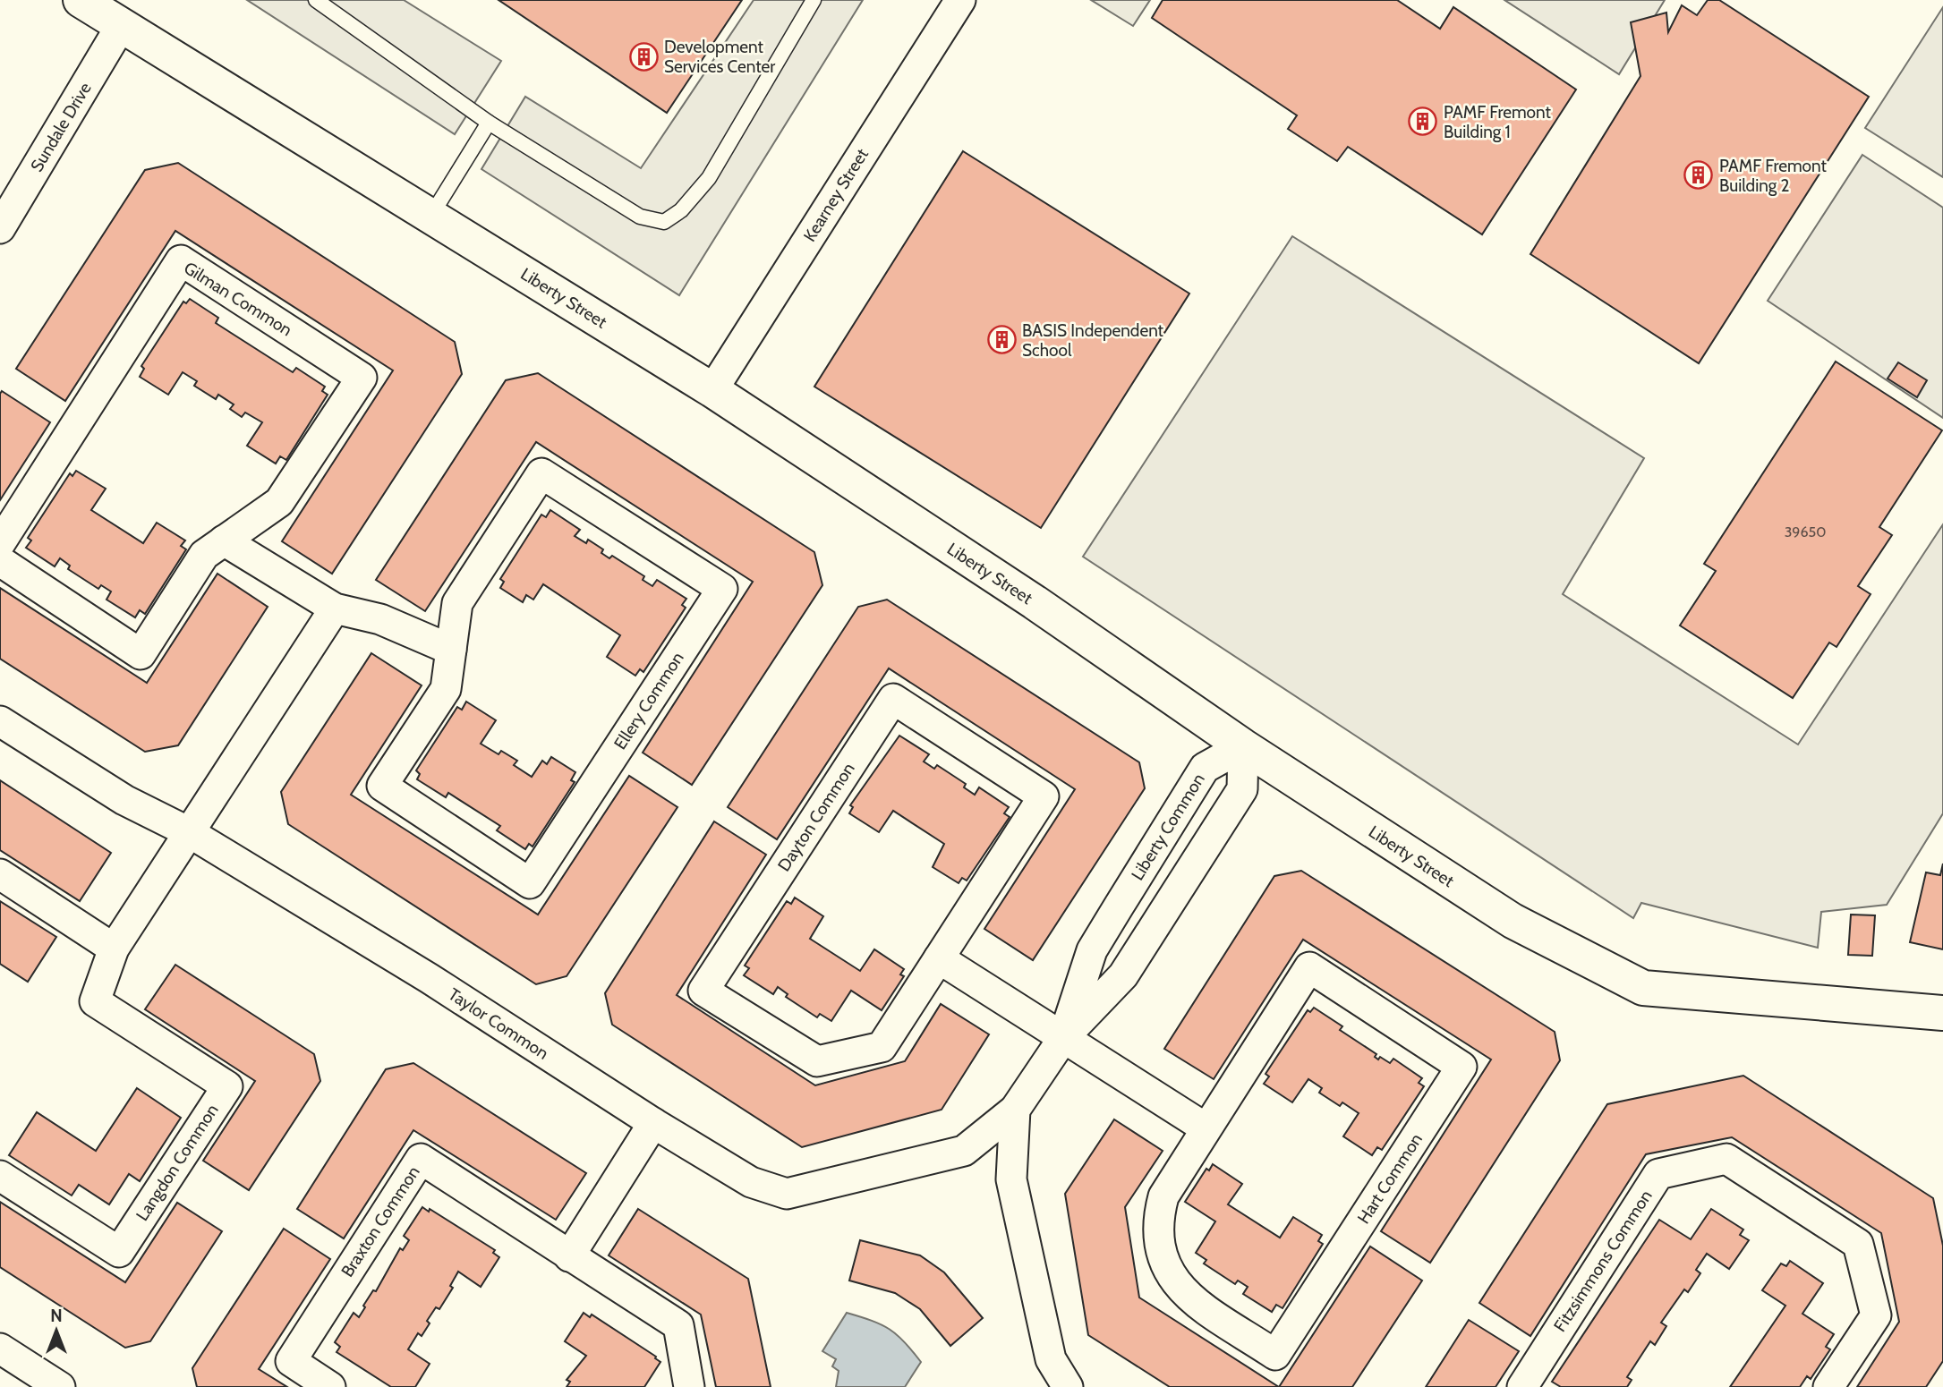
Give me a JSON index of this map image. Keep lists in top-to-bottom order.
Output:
{
  "streets": {
    "street": [
      "Sundale Drive",
      "Kearney Street",
      "Liberty Street",
      "Gilman Common",
      "Ellery Common",
      "Dayton Common",
      "Liberty Common",
      "Taylor Common",
      "Langdon Common",
      "Hart Common",
      "Braxton Common",
      "Fitzsimmons Common"
    ]
  },
  "crossings": [
    ["Sundale Drive", "Liberty Street"],
    ["Kearney Street", "Liberty Street"],
    ["Liberty Street", "Liberty Common"],
    ["Liberty Common", "Taylor Common"]
  ],
  "places": {
    "building": [
      "Development Services Center",
      "PAMF Fremont Building 1",
      "PAMF Fremont Building 2",
      "BASIS Independent School"
    ]
  },
  "house_numbers": ["39650"],
  "north": "top"
}
